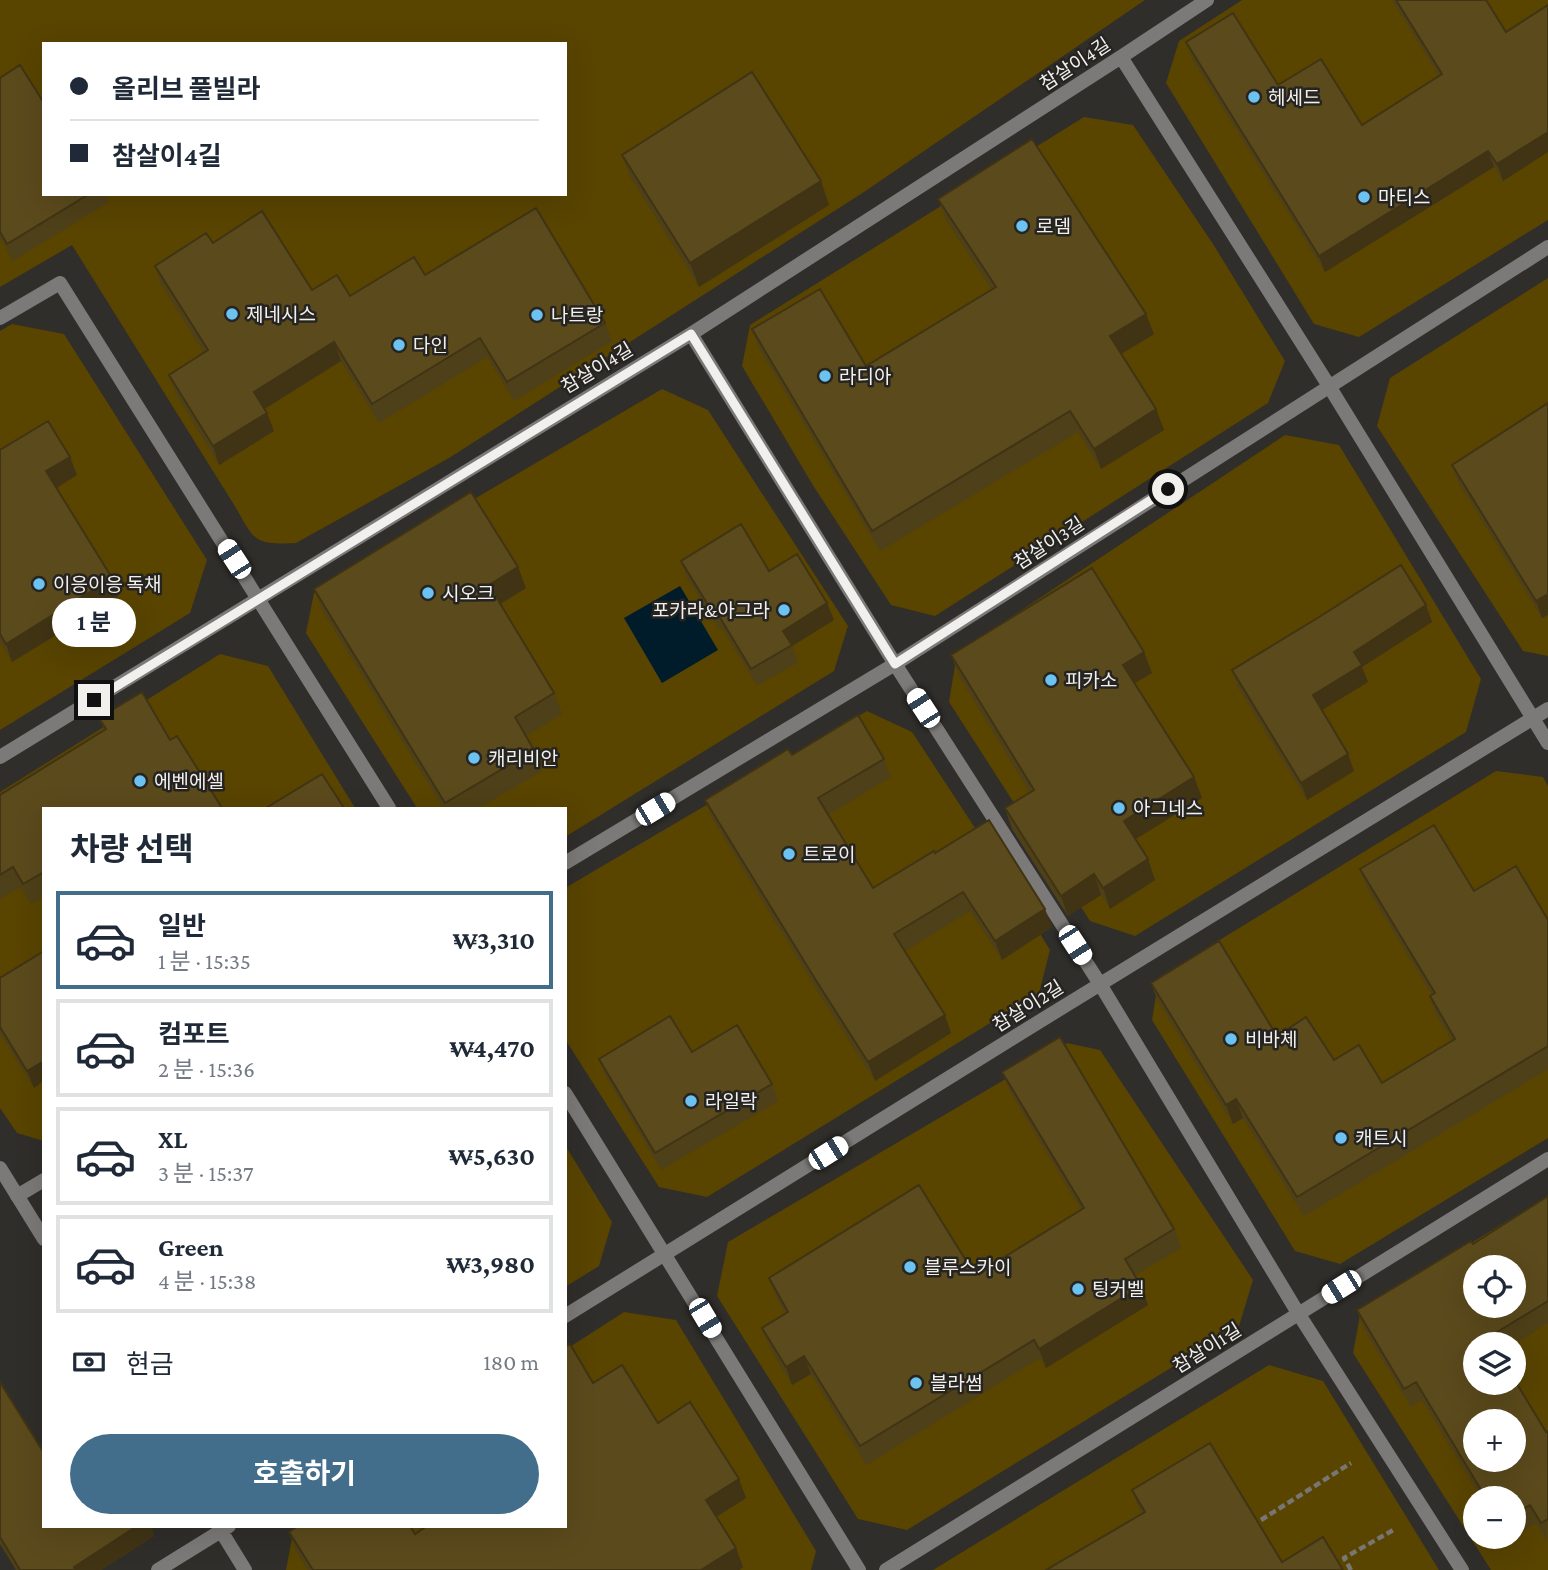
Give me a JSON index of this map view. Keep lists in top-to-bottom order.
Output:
{
  "streets": {
    "street": [
      "참살이4길",
      "참살이3길",
      "참살이2길",
      "참살이1길"
    ]
  },
  "places": [
    "헤세드",
    "마티스",
    "로뎀",
    "제네시스",
    "나트랑",
    "다인",
    "라디아",
    "이응이응 독채",
    "시오크",
    "포카라&아그라",
    "피카소",
    "캐리비안",
    "에벤에셀",
    "아그네스",
    "트로이",
    "비바체",
    "라일락",
    "캐트시",
    "블루스카이",
    "팅커벨",
    "블라썸"
  ],
  "page": {
    "banner": ["올리브 풀빌라", "참살이4길"],
    "bubble": "1 분",
    "heading": "차량 선택",
    "list": [
      {
        "name": "일반",
        "note": "1 분 · 15:35",
        "value": "₩3,310"
      },
      {
        "name": "컴포트",
        "note": "2 분 · 15:36",
        "value": "₩4,470"
      },
      {
        "name": "XL",
        "note": "3 분 · 15:37",
        "value": "₩5,630"
      },
      {
        "name": "Green",
        "note": "4 분 · 15:38",
        "value": "₩3,980"
      }
    ],
    "map_buttons": ["+", "−"],
    "pay": ["현금", "180 m"],
    "buttons": "호출하기"
  }
}
